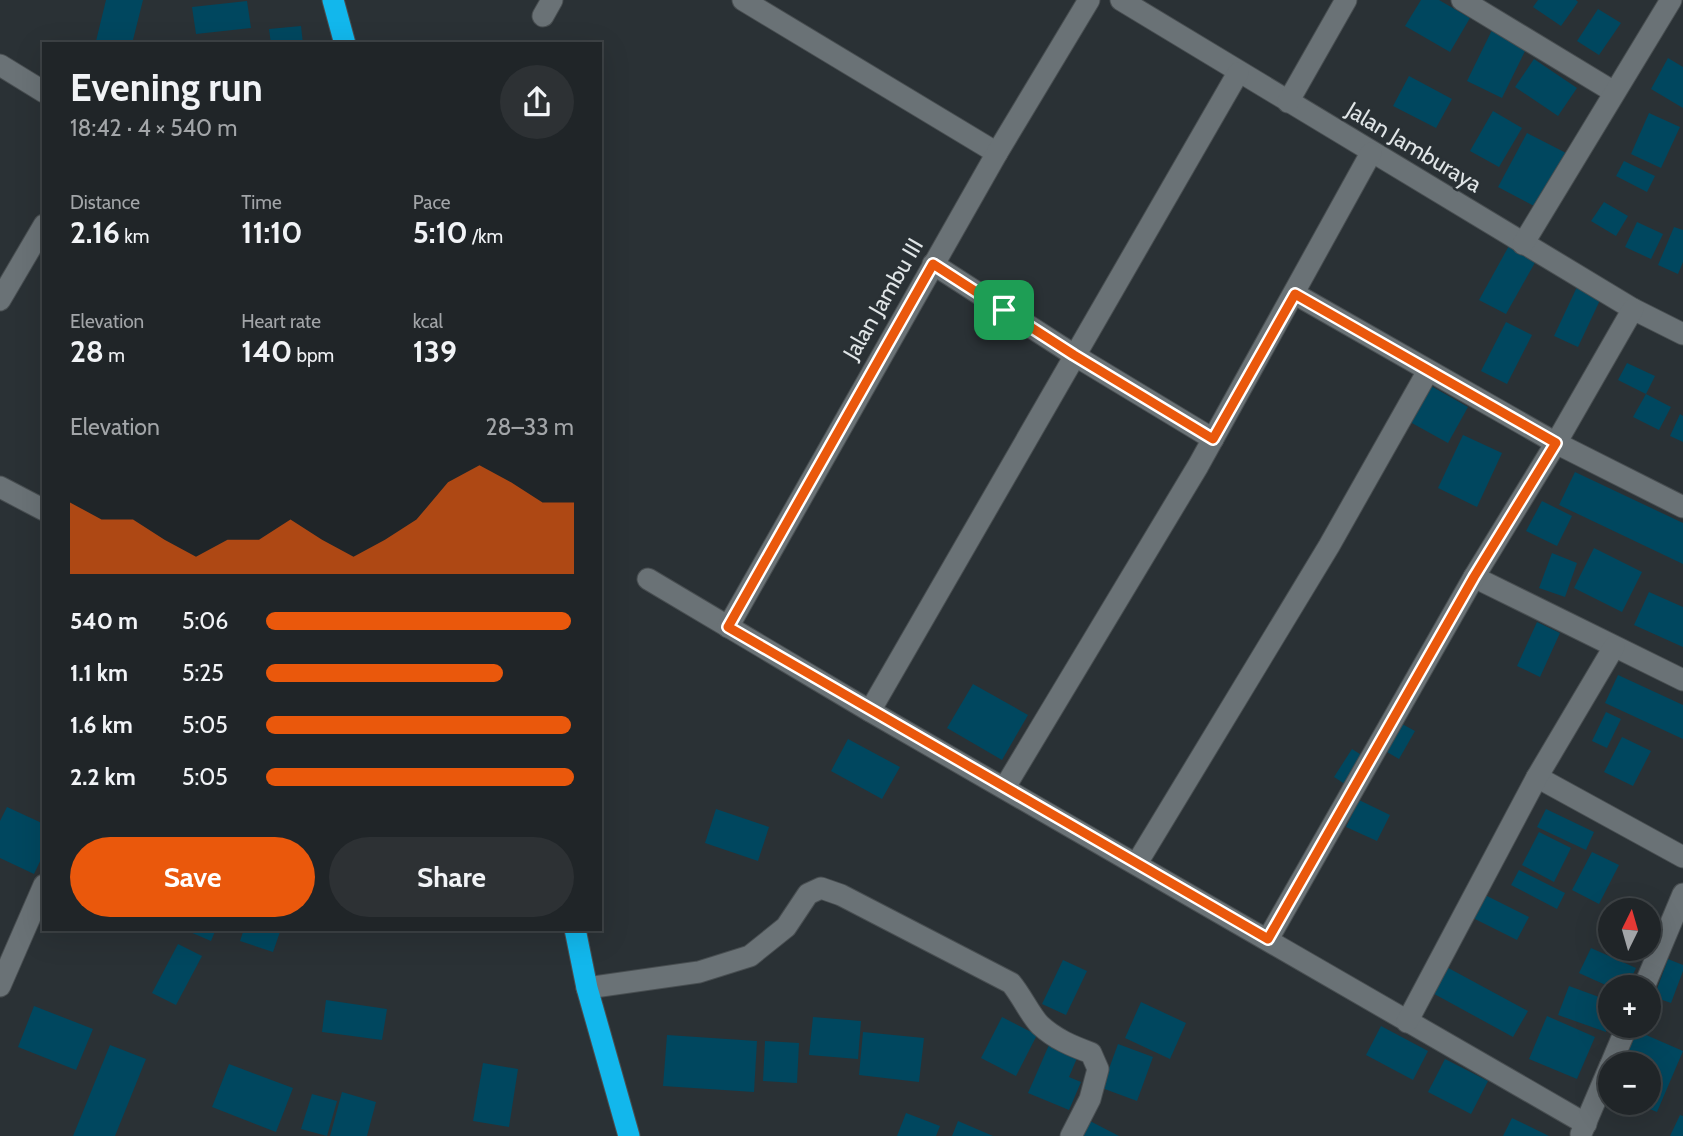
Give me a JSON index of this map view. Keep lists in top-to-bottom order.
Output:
{
  "streets": {
    "street": ["Jalan Jamburaya", "Jalan Jambu III"]
  },
  "north": "top",
  "page": {
    "heading": ["Evening run", "18:42 · 4 × 540 m"],
    "stats": [
      ["Distance", "2.16 km"],
      ["Time", "11:10"],
      ["Pace", "5:10 /km"],
      ["Elevation", "28 m"],
      ["Heart rate", "140 bpm"],
      ["kcal", "139"]
    ],
    "chart": ["Elevation", "28–33 m"],
    "list": [
      {
        "name": "540 m",
        "note": "5:06"
      },
      {
        "name": "1.1 km",
        "note": "5:25"
      },
      {
        "name": "1.6 km",
        "note": "5:05"
      },
      {
        "name": "2.2 km",
        "note": "5:05"
      }
    ],
    "buttons": ["Save", "Share"],
    "map_buttons": ["+", "−"]
  }
}
